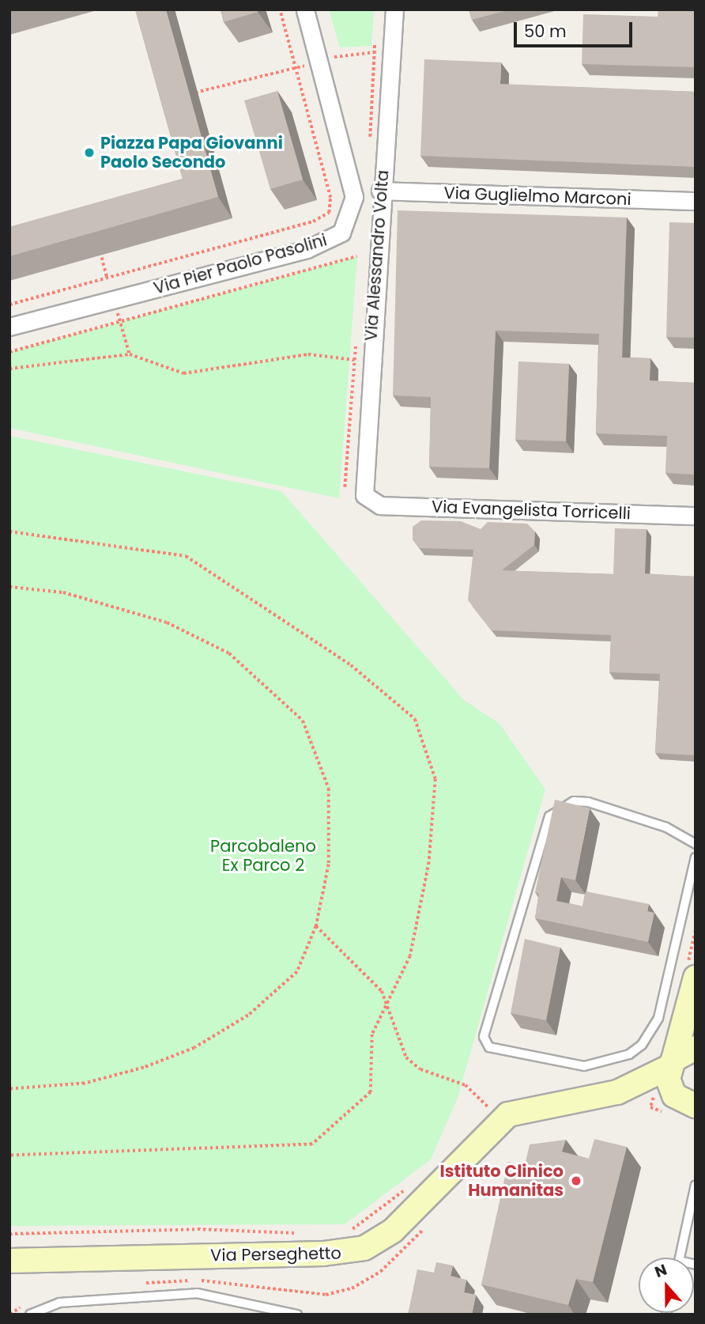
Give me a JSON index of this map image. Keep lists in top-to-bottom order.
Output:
{
  "streets": {
    "street": [
      "Via Guglielmo Marconi",
      "Via Alessandro Volta",
      "Via Pier Paolo Pasolini",
      "Via Evangelista Torricelli",
      "Via Perseghetto"
    ]
  },
  "crossings": [
    ["Via Guglielmo Marconi", "Via Alessandro Volta"],
    ["Via Alessandro Volta", "Via Evangelista Torricelli"]
  ],
  "parks": ["Parcobaleno Ex Parco 2"],
  "places": ["Piazza Papa Giovanni Paolo Secondo", "Istituto Clinico Humanitas"],
  "scale_bar": "50 m",
  "north": "top"
}
